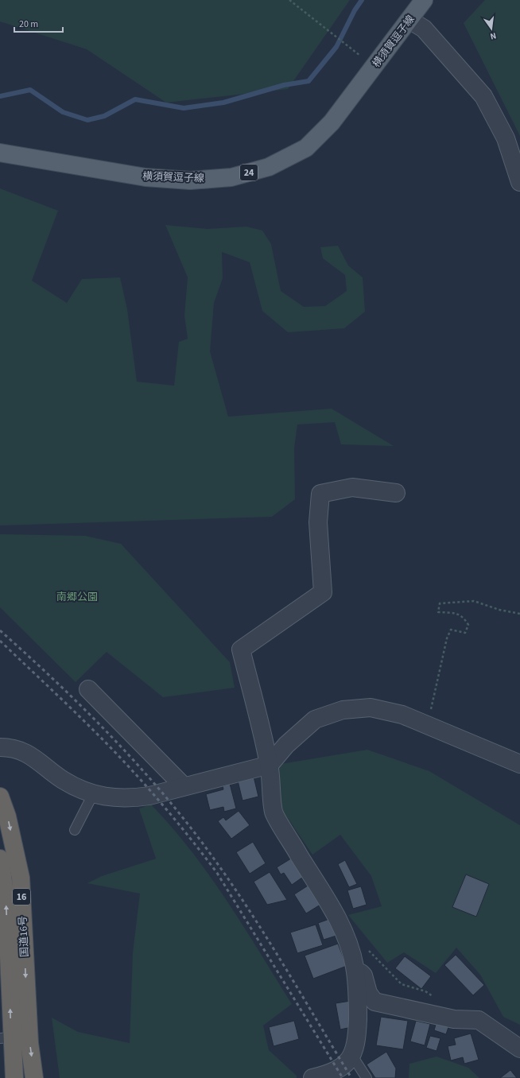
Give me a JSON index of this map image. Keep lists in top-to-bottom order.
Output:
{
  "streets": {
    "highway": ["16", "国道16号"],
    "main road": ["横須賀逗子線", "24"]
  },
  "parks": ["南郷公園"],
  "scale_bar": "20 m",
  "north": "bottom"
}
